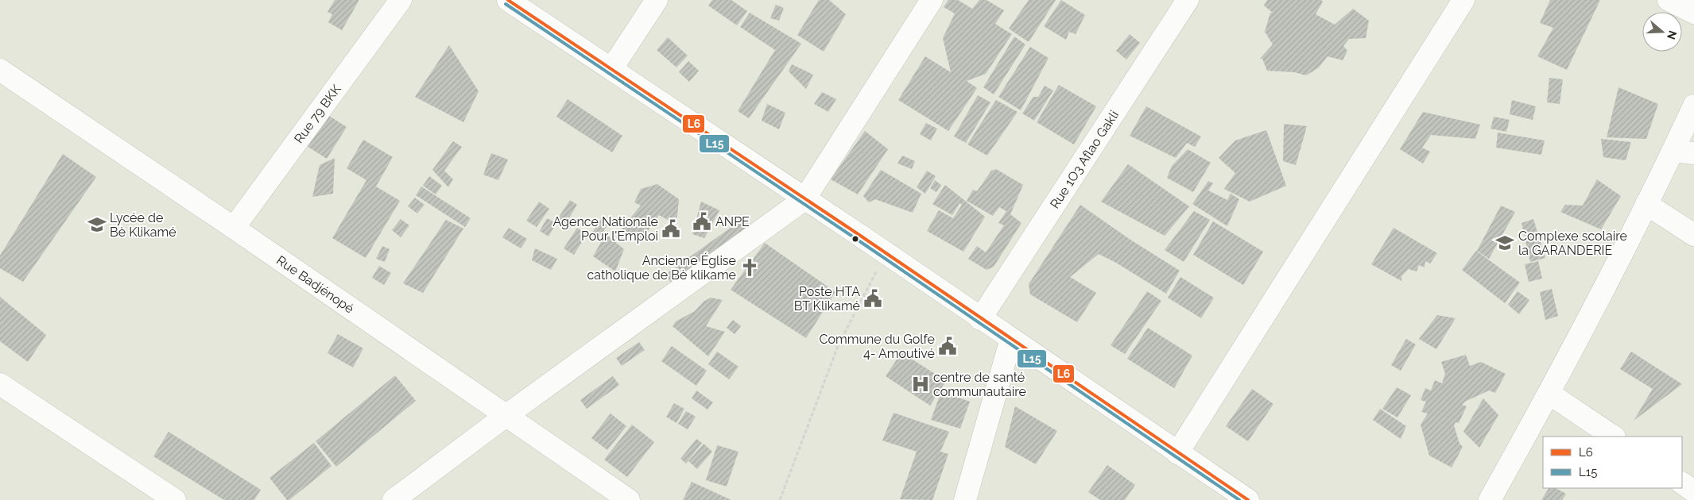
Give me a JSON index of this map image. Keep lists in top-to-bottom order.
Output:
{
  "streets": {
    "street": ["Rue 79 BKK", "Rue 1O3 Aflao Gakli", "Rue Badjénopé"]
  },
  "crossings": [
    ["Rue 79 BKK", "Rue Badjénopé"]
  ],
  "places": {
    "public building": [
      "ANPE",
      "Agence Nationale Pour l'Emploi",
      "Poste HTA BT Klikamé",
      "Commune du Golfe 4- Amoutivé"
    ],
    "school or university": ["Lycée de Bè Klikamé", "Complexe scolaire la GARANDERIE"],
    "church": ["Ancienne Église catholique de Bè klikame"],
    "hospital": ["centre de santé communautaire"]
  },
  "lines": ["transit line L6", "transit line L15"],
  "legend": ["L6", "L15"],
  "north": "right"
}
